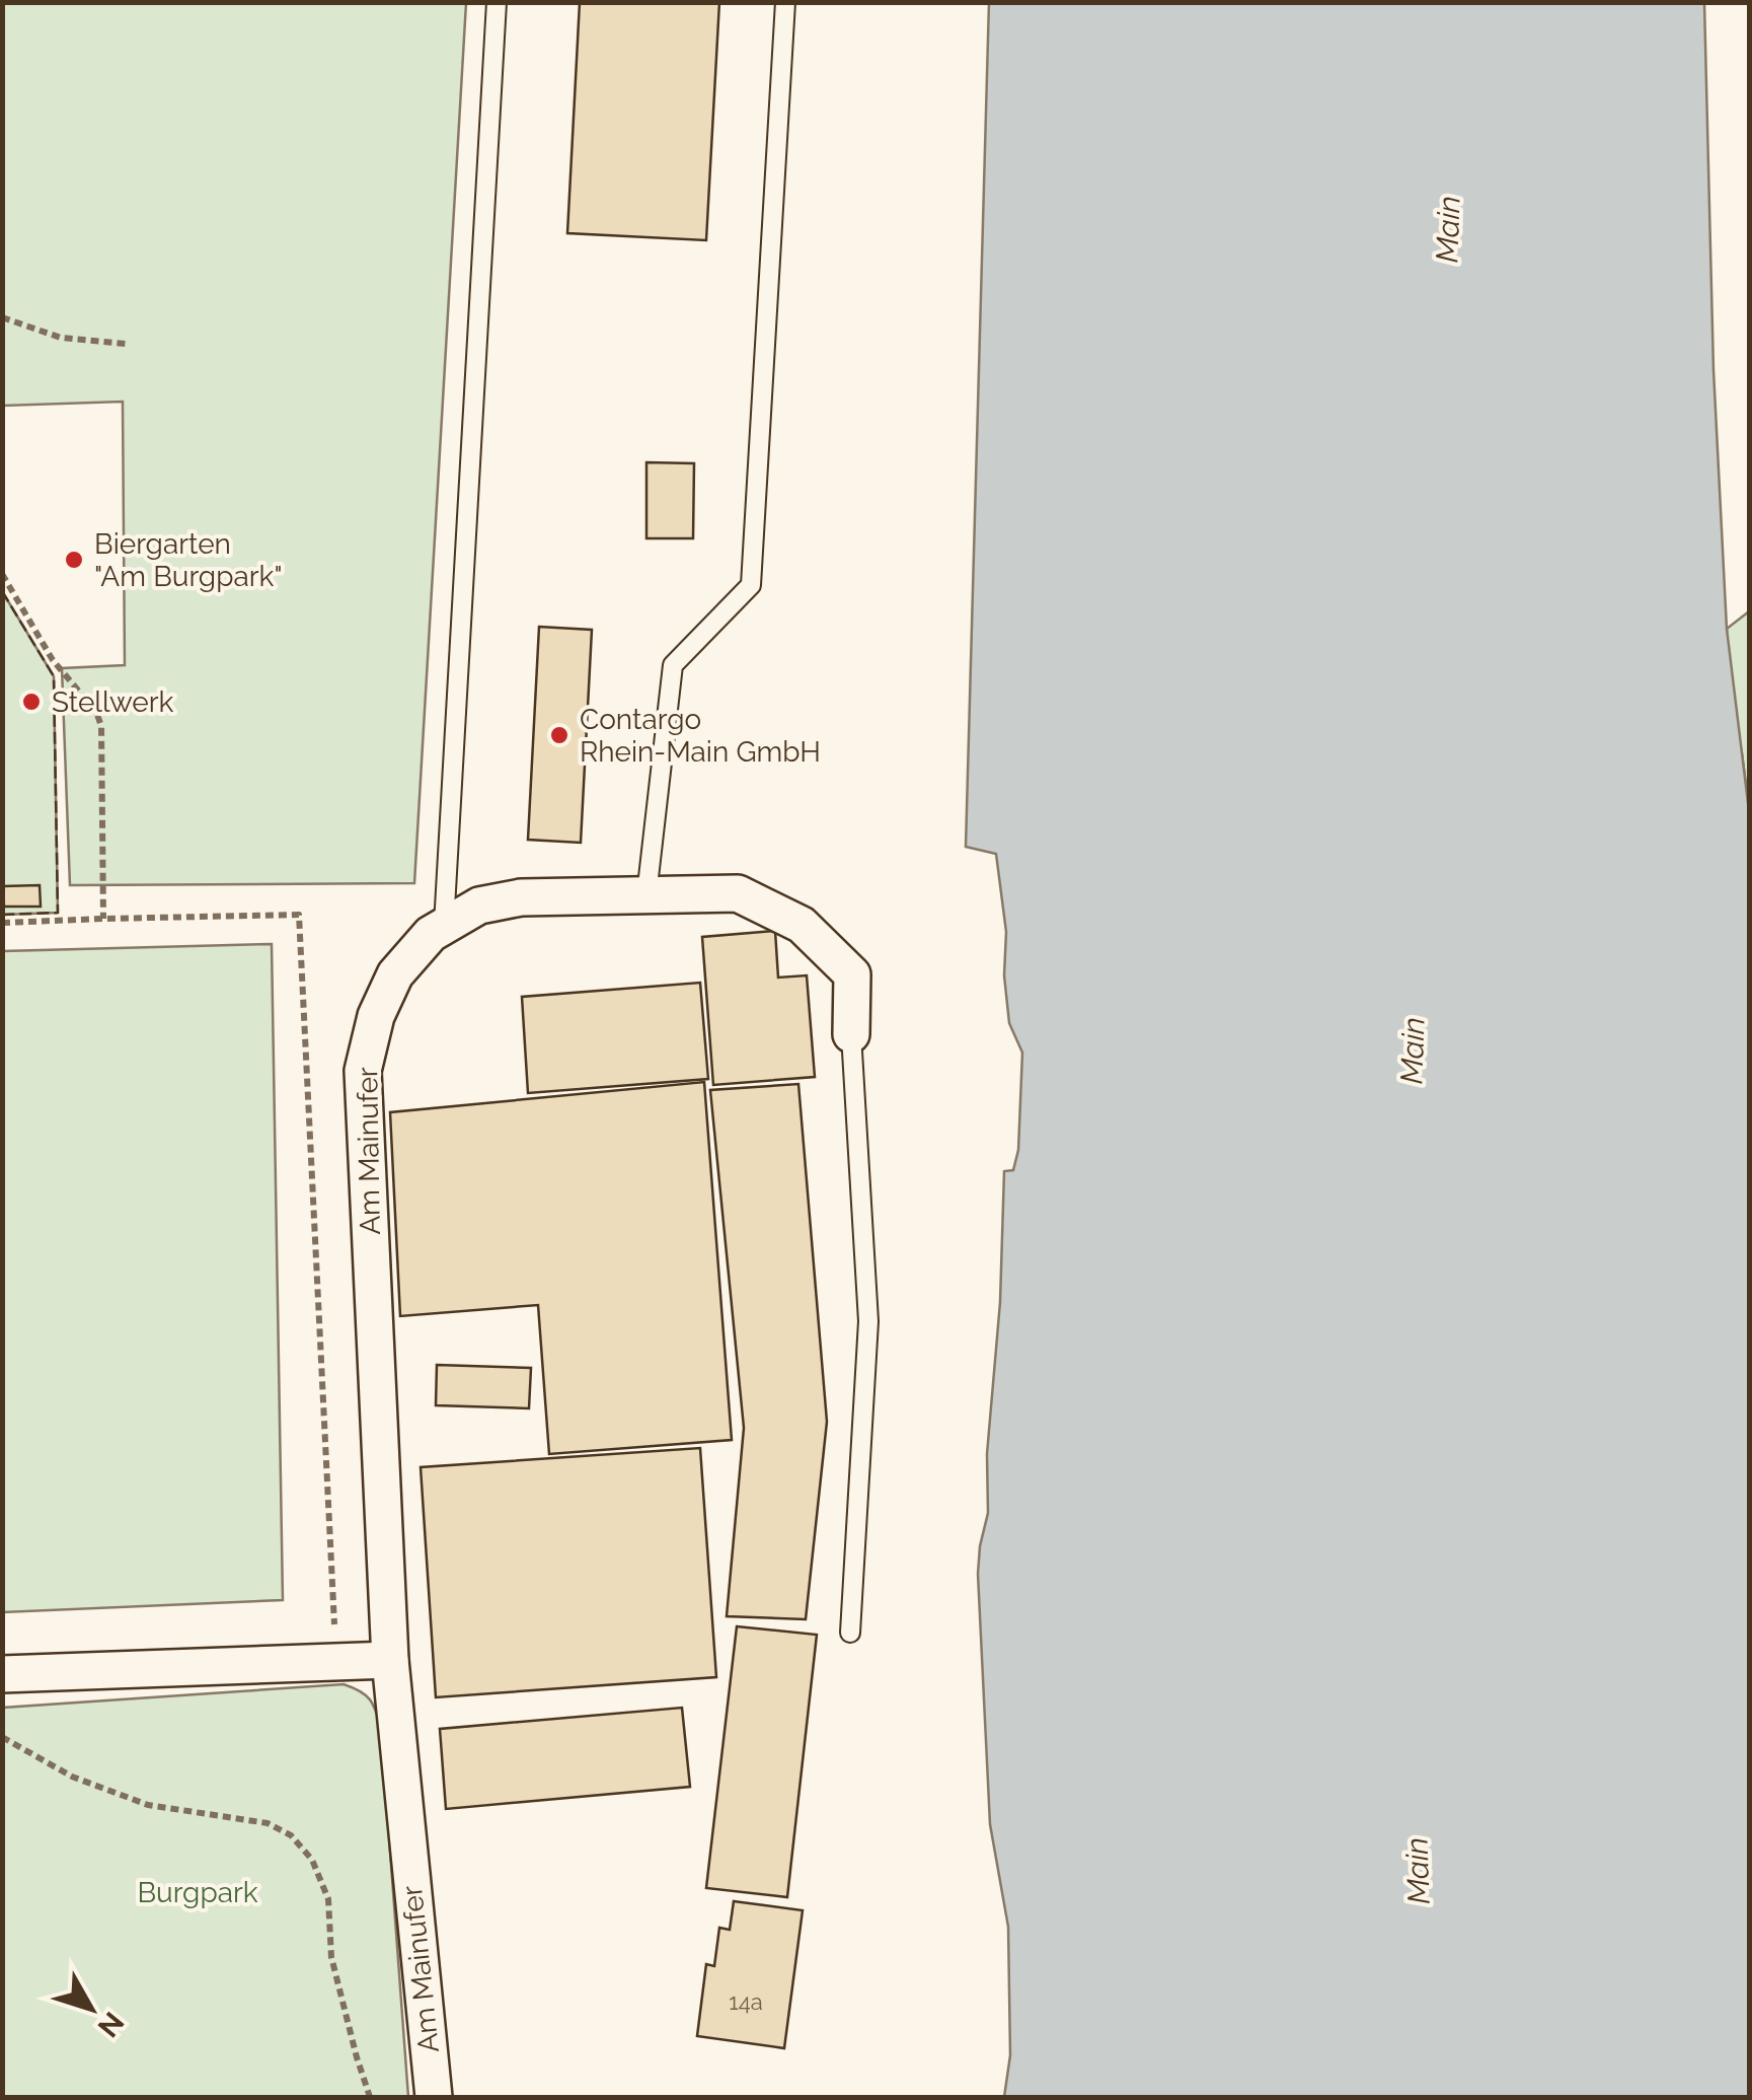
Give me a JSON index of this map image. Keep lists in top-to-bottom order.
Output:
{
  "streets": {
    "street": ["Am Mainufer"]
  },
  "water": ["Main"],
  "parks": ["Burgpark"],
  "places": ["Biergarten \"Am Burgpark\"", "Stellwerk", "Contargo Rhein-Main GmbH"],
  "house_numbers": ["14a"],
  "north": "bottom right"
}
